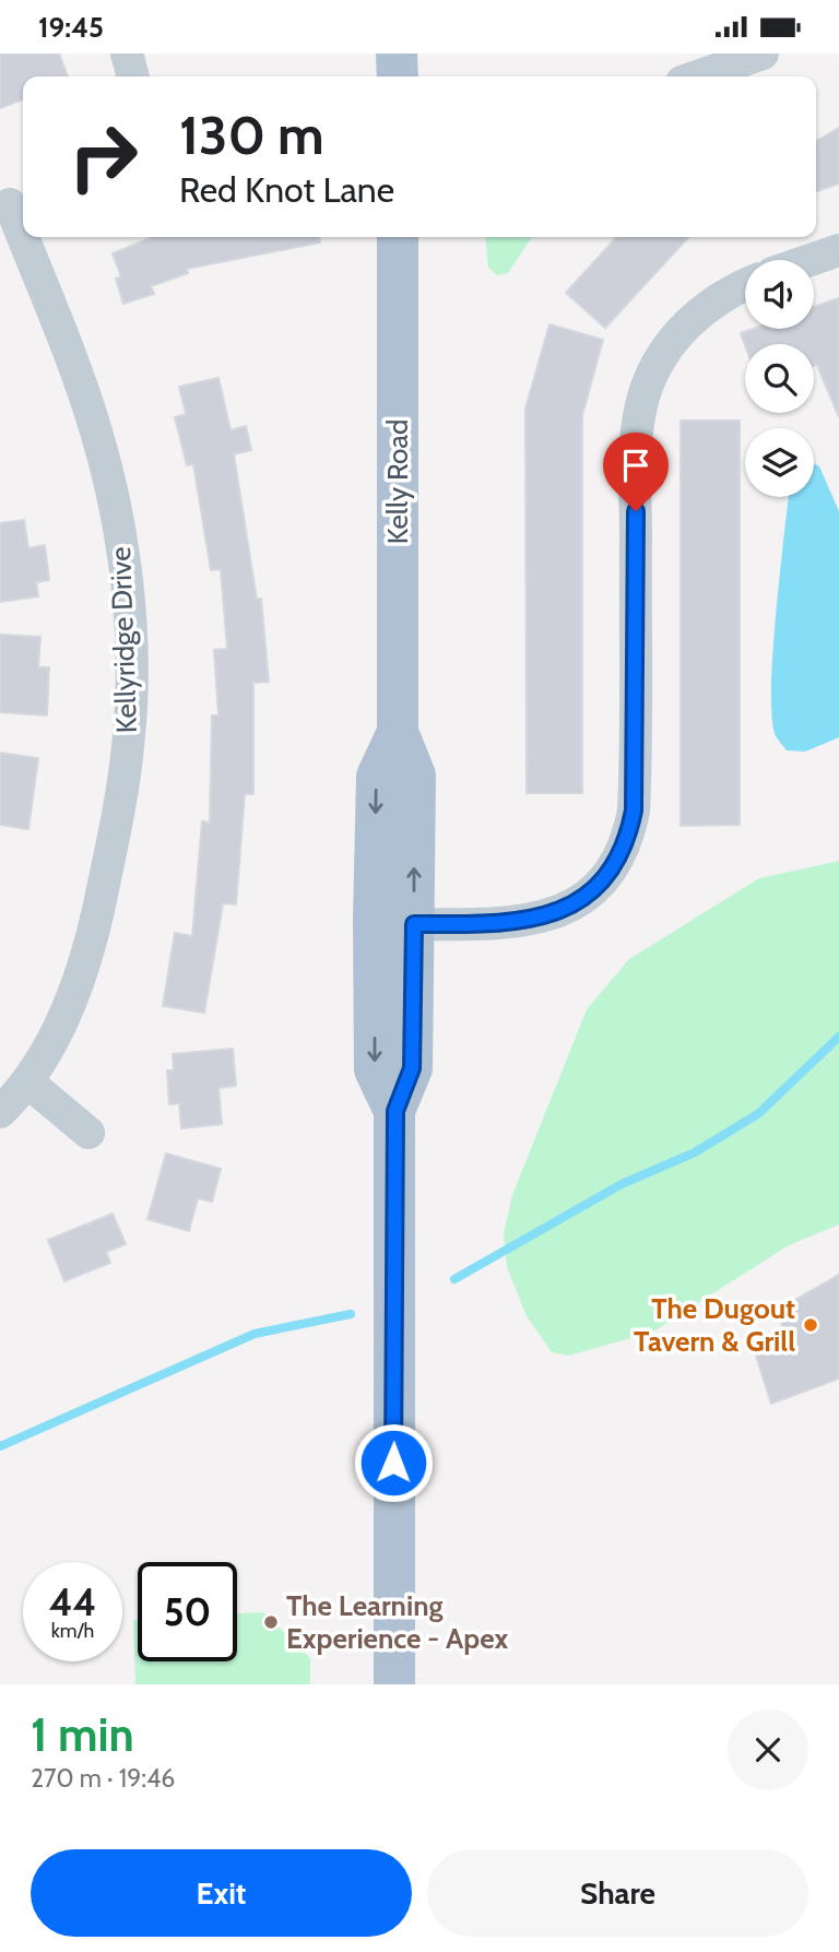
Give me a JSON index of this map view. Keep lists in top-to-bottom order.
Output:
{
  "streets": {
    "main road": ["Kelly Road"],
    "street": ["Kellyridge Drive"]
  },
  "places": ["The Dugout Tavern & Grill", "The Learning Experience - Apex"],
  "page": {
    "status": "19:45",
    "turn": ["130 m", "Red Knot Lane"],
    "speed": "44 km/h",
    "limit": "50",
    "heading": ["1 min", "270 m · 19:46"],
    "buttons": ["Exit", "Share"]
  }
}
